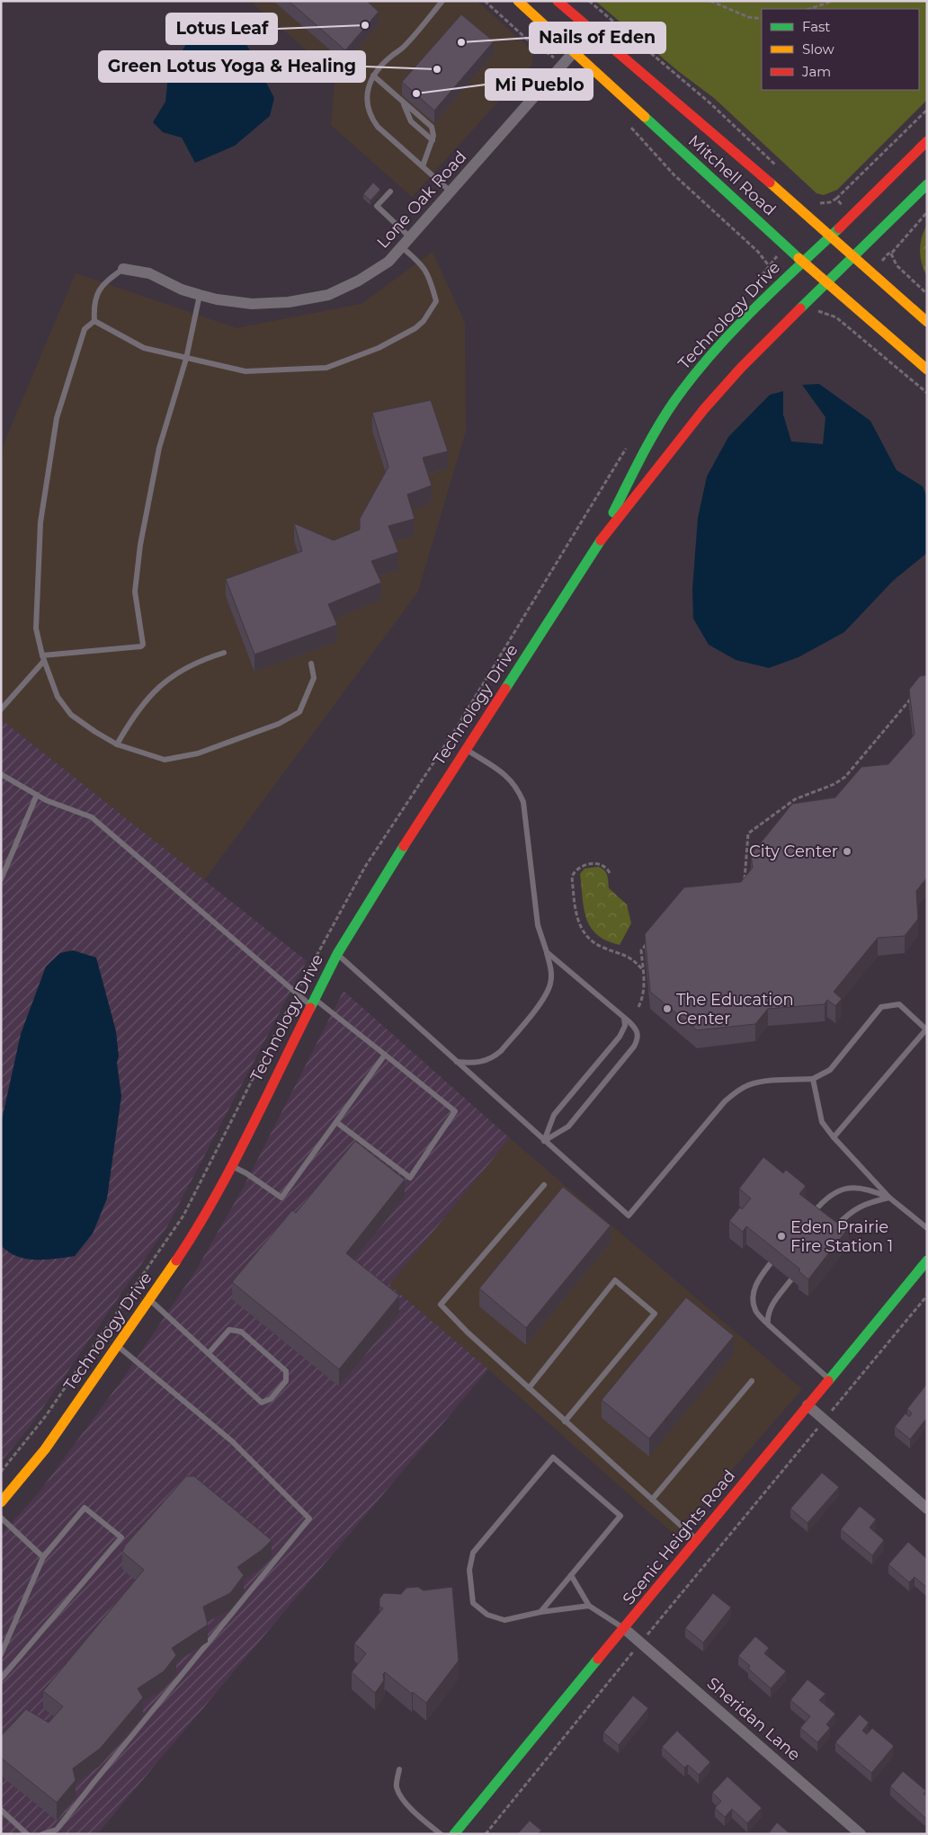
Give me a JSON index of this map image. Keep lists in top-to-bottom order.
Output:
{
  "streets": {
    "street": [
      "Mitchell Road",
      "Lone Oak Road",
      "Technology Drive",
      "Scenic Heights Road",
      "Sheridan Lane"
    ]
  },
  "crossings": [
    ["Mitchell Road", "Lone Oak Road"],
    ["Mitchell Road", "Technology Drive"],
    ["Scenic Heights Road", "Sheridan Lane"]
  ],
  "places": [
    "Lotus Leaf",
    "Nails of Eden",
    "Green Lotus Yoga & Healing",
    "Mi Pueblo",
    "City Center",
    "The Education Center",
    "Eden Prairie Fire Station 1"
  ],
  "legend": ["Fast", "Slow", "Jam"]
}
